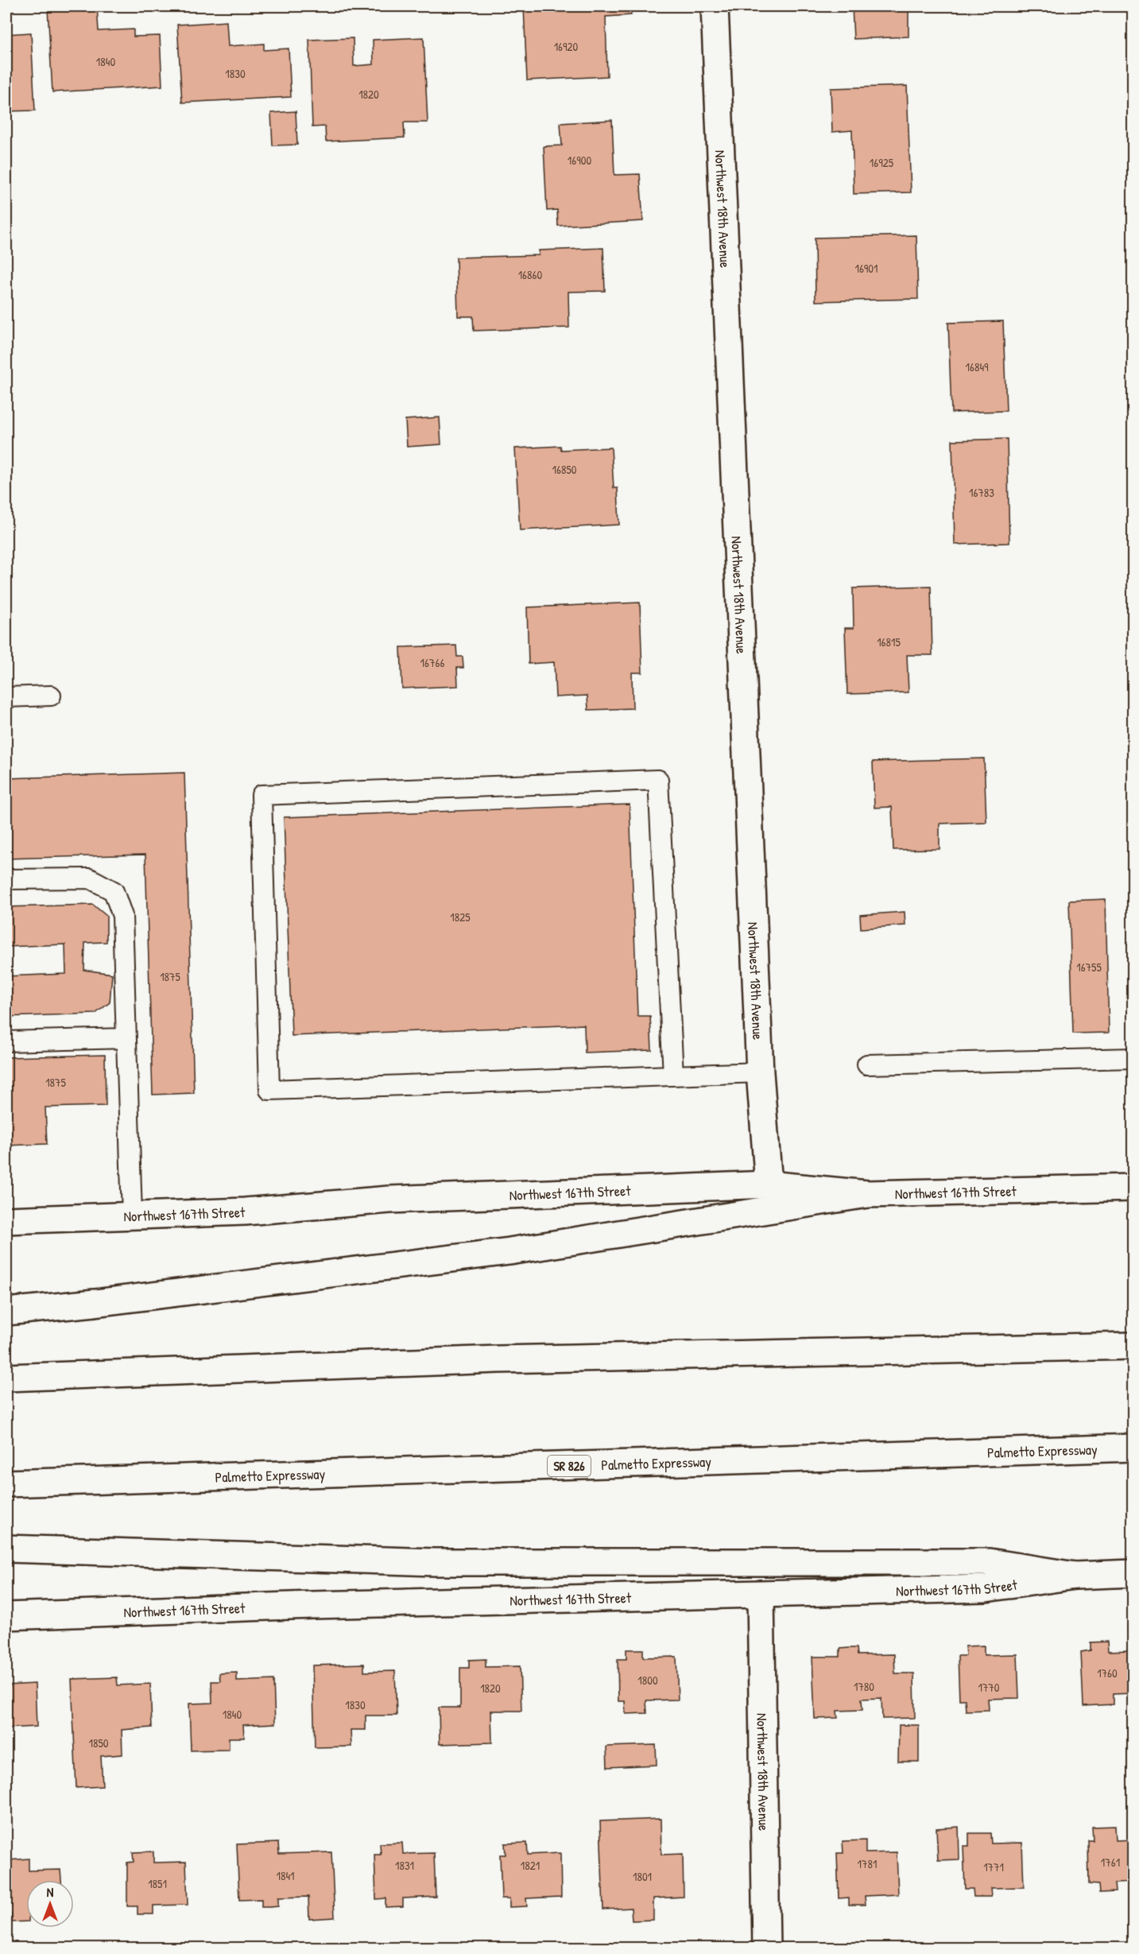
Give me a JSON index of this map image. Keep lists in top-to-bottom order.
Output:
{
  "streets": {
    "main road": [
      "Northwest 18th Avenue",
      "Northwest 167th Street",
      "Palmetto Expressway",
      "SR 826"
    ]
  },
  "crossings": [
    ["Northwest 18th Avenue", "Northwest 167th Street"]
  ],
  "house_numbers": [
    "16920",
    "1840",
    "1830",
    "1820",
    "16900",
    "16925",
    "16901",
    "16860",
    "16849",
    "16850",
    "16783",
    "16815",
    "16766",
    "1825",
    "16755",
    "1875",
    "1875",
    "1760",
    "1800",
    "1780",
    "1770",
    "1820",
    "1830",
    "1840",
    "1850",
    "1761",
    "1781",
    "1831",
    "1821",
    "1771",
    "1841",
    "1801",
    "1851"
  ],
  "north": "top"
}
